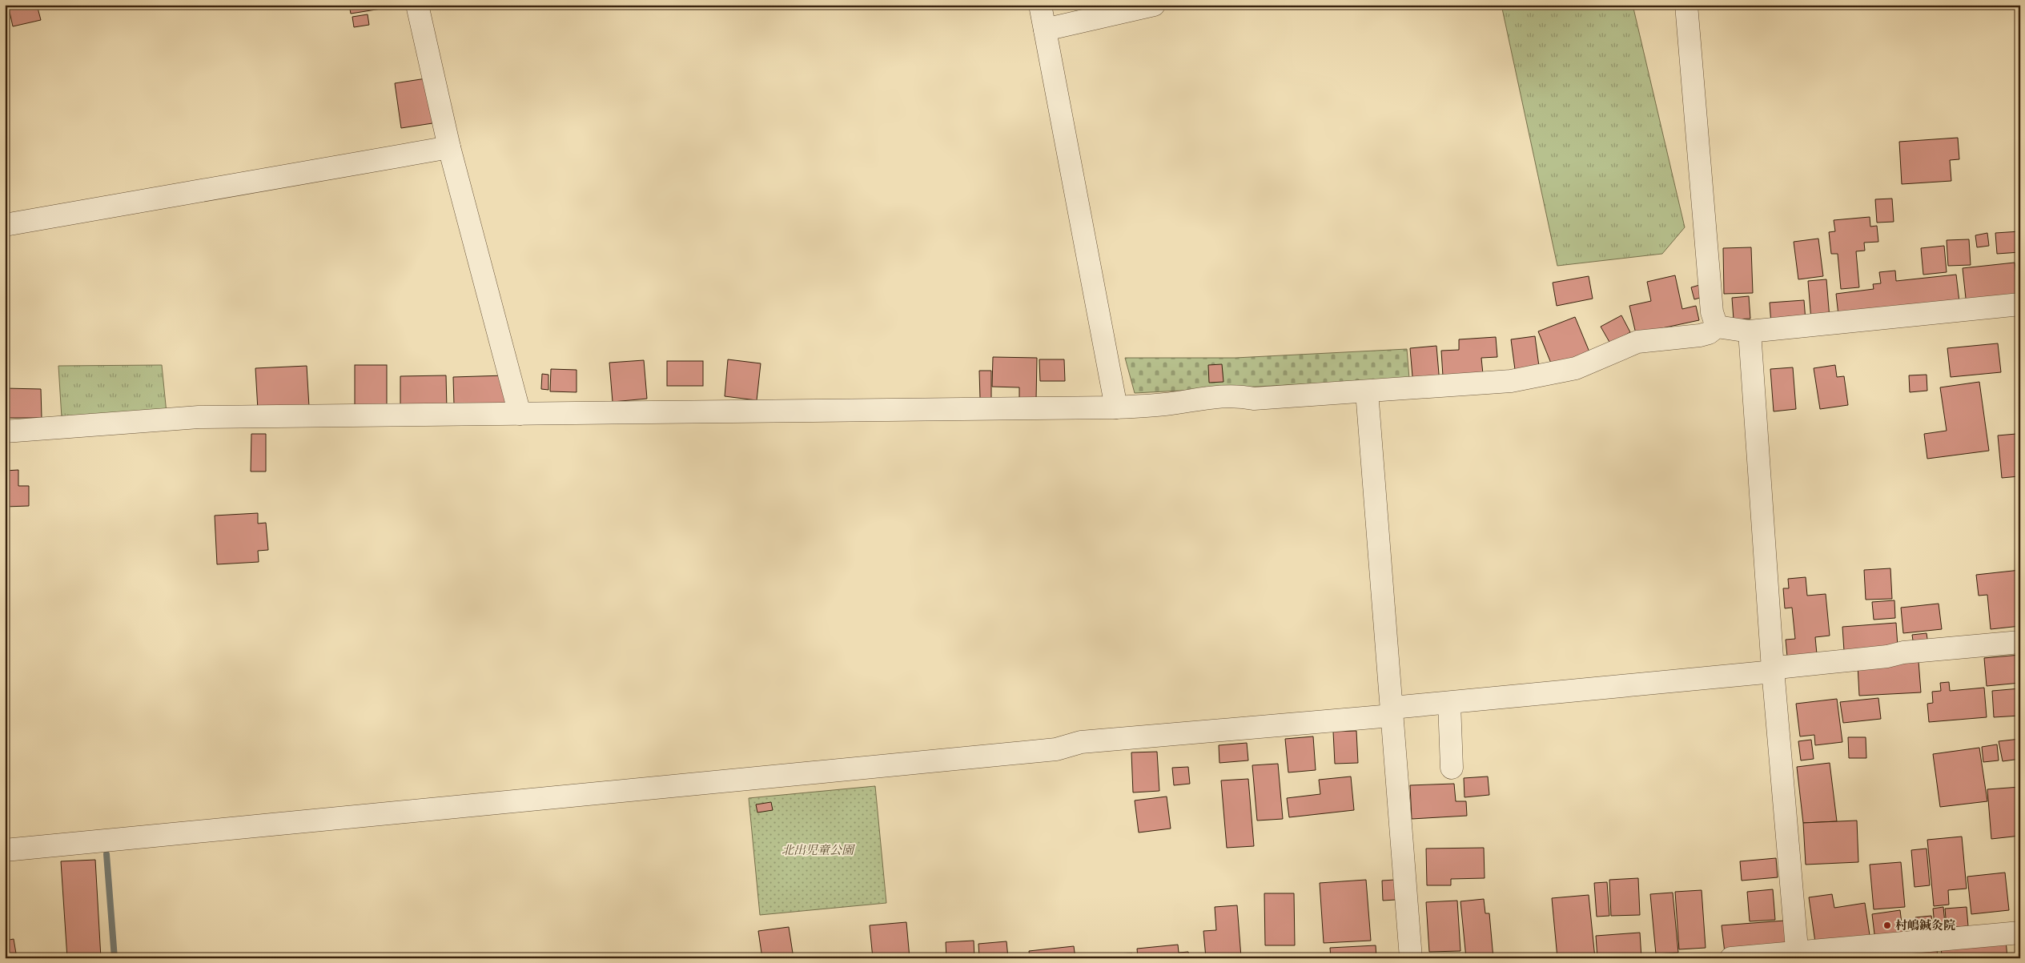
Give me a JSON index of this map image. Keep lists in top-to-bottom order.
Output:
{
  "parks": ["北出児童公園"],
  "places": ["村嶋鍼灸院"]
}
